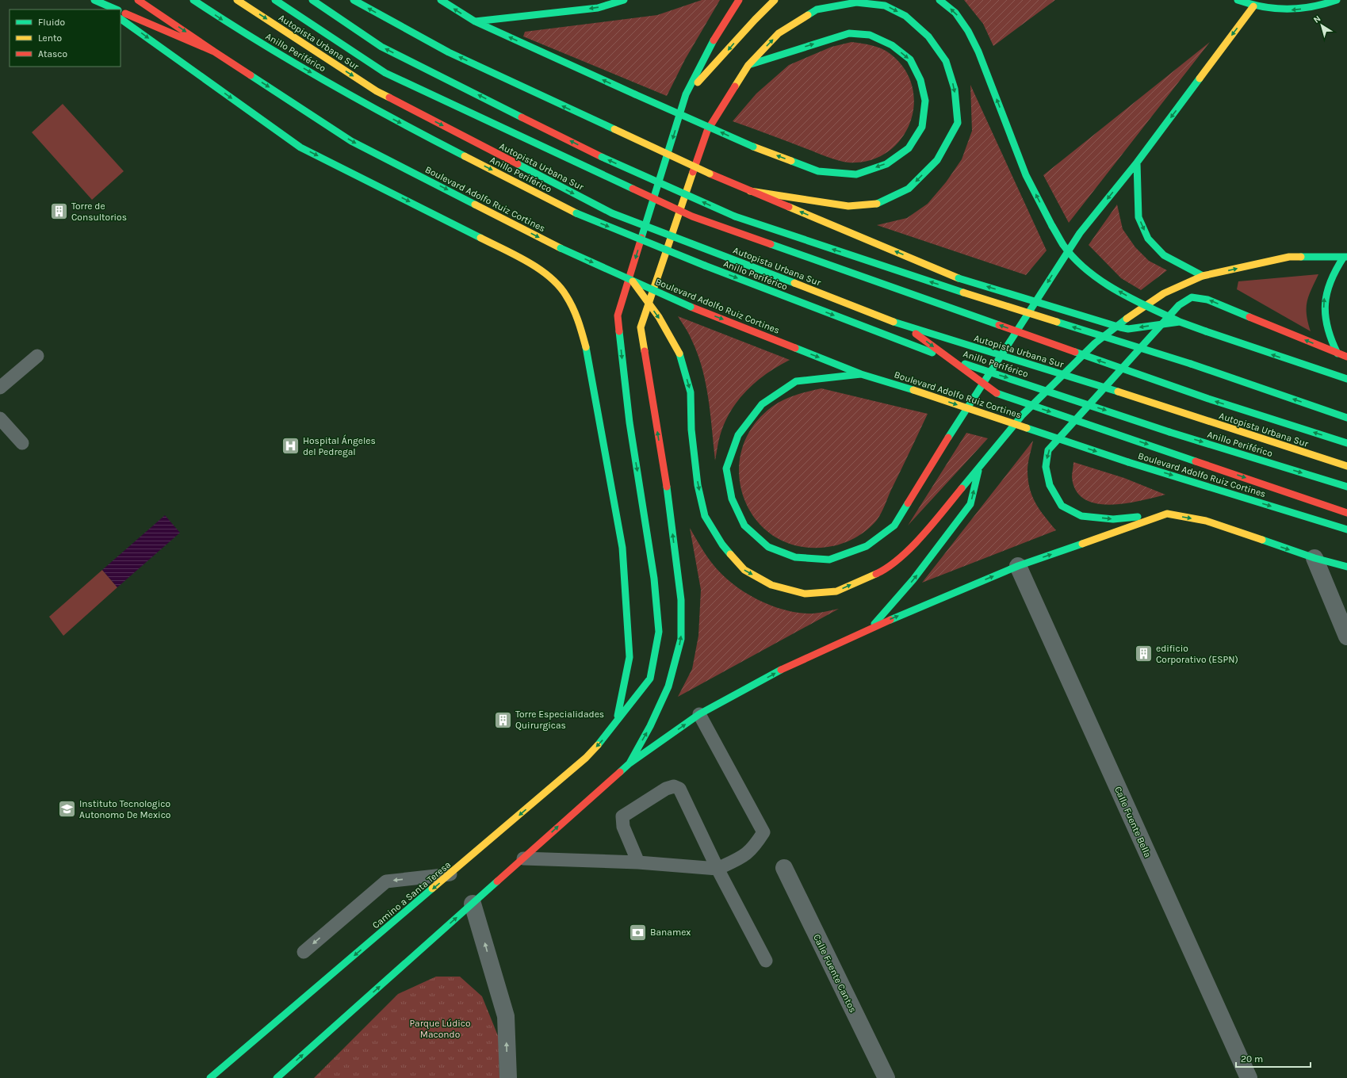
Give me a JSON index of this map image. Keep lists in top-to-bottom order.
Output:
{
  "streets": {
    "main road": [
      "Autopista Urbana Sur",
      "Anillo Periférico",
      "Boulevard Adolfo Ruiz Cortines",
      "Camino a Santa Teresa"
    ],
    "street": ["Calle Fuente Bella", "Calle Fuente Cantos"]
  },
  "parks": ["Parque Lúdico Macondo"],
  "places": {
    "building": ["Torre de Consultorios", "edificio Corporativo (ESPN)", "Torre Especialidades Quirurgicas"],
    "hospital": ["Hospital Ángeles del Pedregal"],
    "school or university": ["Instituto Tecnologico Autonomo De Mexico"],
    "bank": ["Banamex"]
  },
  "legend": ["Fluido", "Lento", "Atasco"],
  "scale_bar": "20 m",
  "north": "top left"
}
